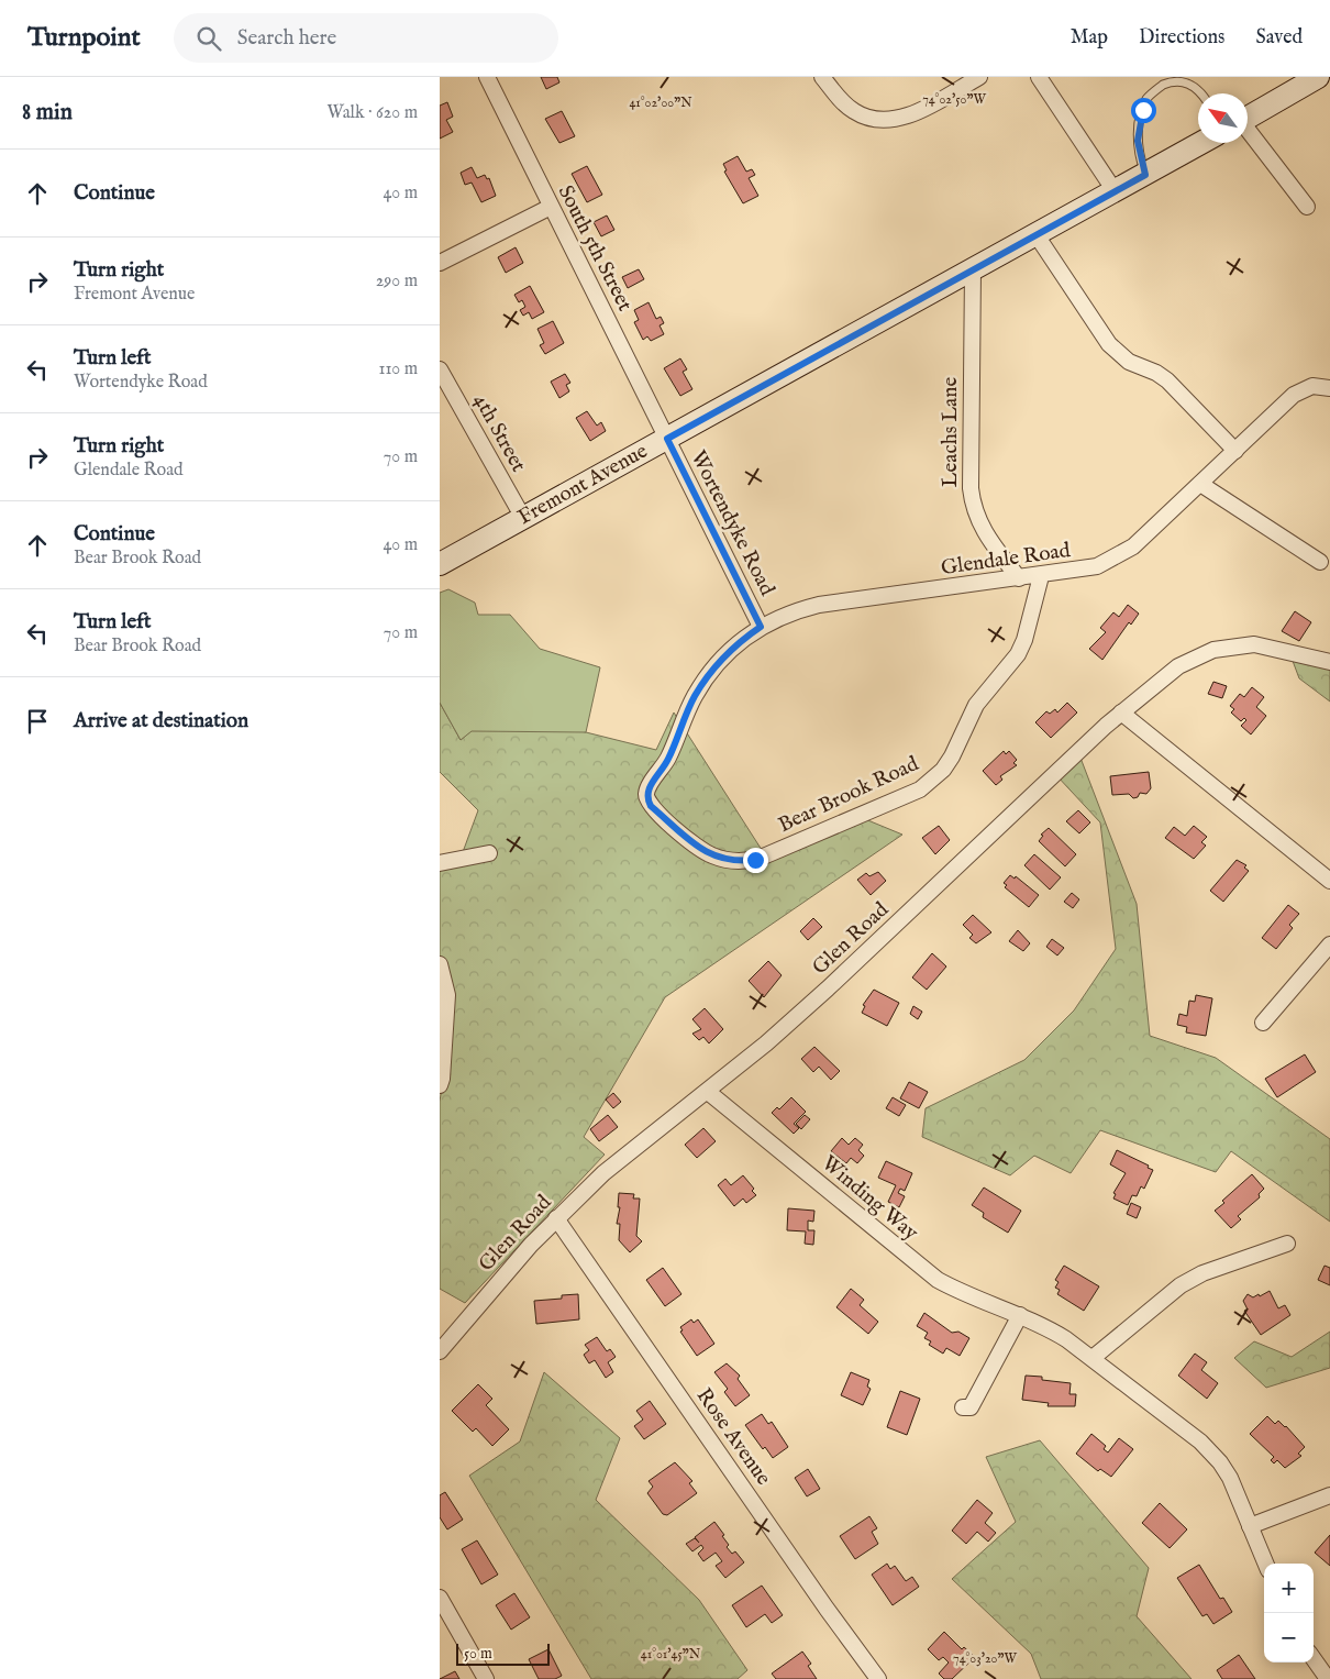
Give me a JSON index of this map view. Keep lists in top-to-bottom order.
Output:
{
  "streets": {
    "street": [
      "South 5th Street",
      "Leachs Lane",
      "4th Street",
      "Fremont Avenue",
      "Wortendyke Road",
      "Glendale Road",
      "Bear Brook Road",
      "Glen Road",
      "Winding Way",
      "Rose Avenue"
    ]
  },
  "crossings": [
    ["South 5th Street", "Fremont Avenue"],
    ["South 5th Street", "Wortendyke Road"],
    ["Leachs Lane", "Fremont Avenue"],
    ["Leachs Lane", "Glendale Road"],
    ["4th Street", "Fremont Avenue"],
    ["Fremont Avenue", "Wortendyke Road"],
    ["Wortendyke Road", "Glendale Road"],
    ["Glendale Road", "Bear Brook Road"],
    ["Glen Road", "Winding Way"],
    ["Glen Road", "Rose Avenue"]
  ],
  "scale_bar": "50 m",
  "north": "top left",
  "page": {
    "header": "Turnpoint",
    "search": "Search here",
    "nav": ["Map", "Directions", "Saved"],
    "heading": ["8 min", "Walk · 620 m"],
    "list": [
      ["Continue", "40 m"],
      ["Turn right", "Fremont Avenue", "290 m"],
      ["Turn left", "Wortendyke Road", "110 m"],
      ["Turn right", "Glendale Road", "70 m"],
      ["Continue", "Bear Brook Road", "40 m"],
      ["Turn left", "Bear Brook Road", "70 m"],
      "Arrive at destination"
    ],
    "map_buttons": ["+", "−"],
    "scale": "50 m"
  },
  "coordinates": [
    "74°02'50\"W",
    "41°02'00\"N",
    "41°01'45\"N",
    "74°03'20\"W"
  ]
}
